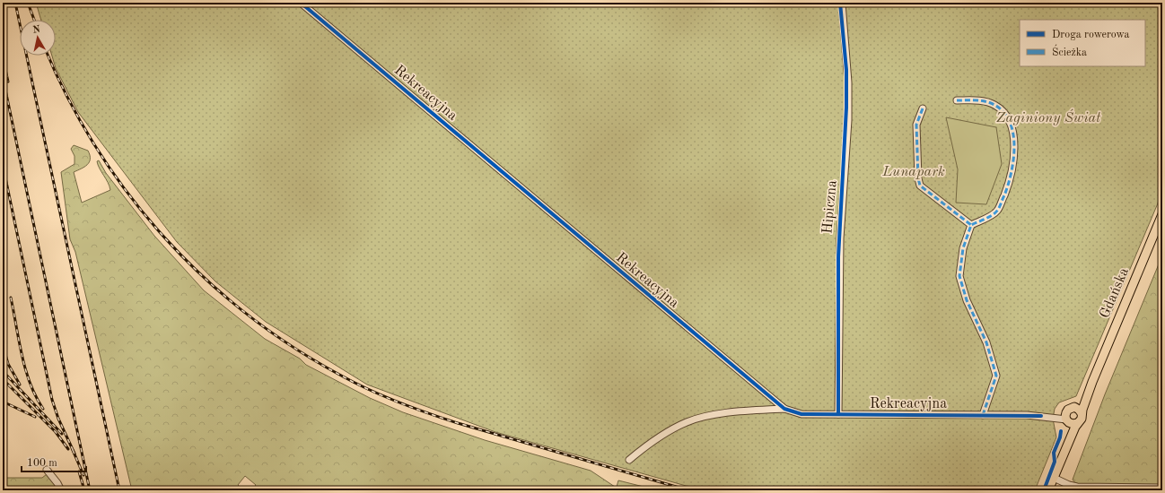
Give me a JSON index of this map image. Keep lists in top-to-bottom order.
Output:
{
  "streets": {
    "main road": ["Gdańska"],
    "street": ["Rekreacyjna", "Hipiczna"]
  },
  "crossings": [
    ["Rekreacyjna", "Hipiczna"],
    ["Rekreacyjna", "Gdańska"]
  ],
  "parks": ["Zaginiony Świat", "Lunapark"],
  "legend": ["Droga rowerowa", "Ścieżka"],
  "scale_bar": "100 m",
  "north": "top"
}
